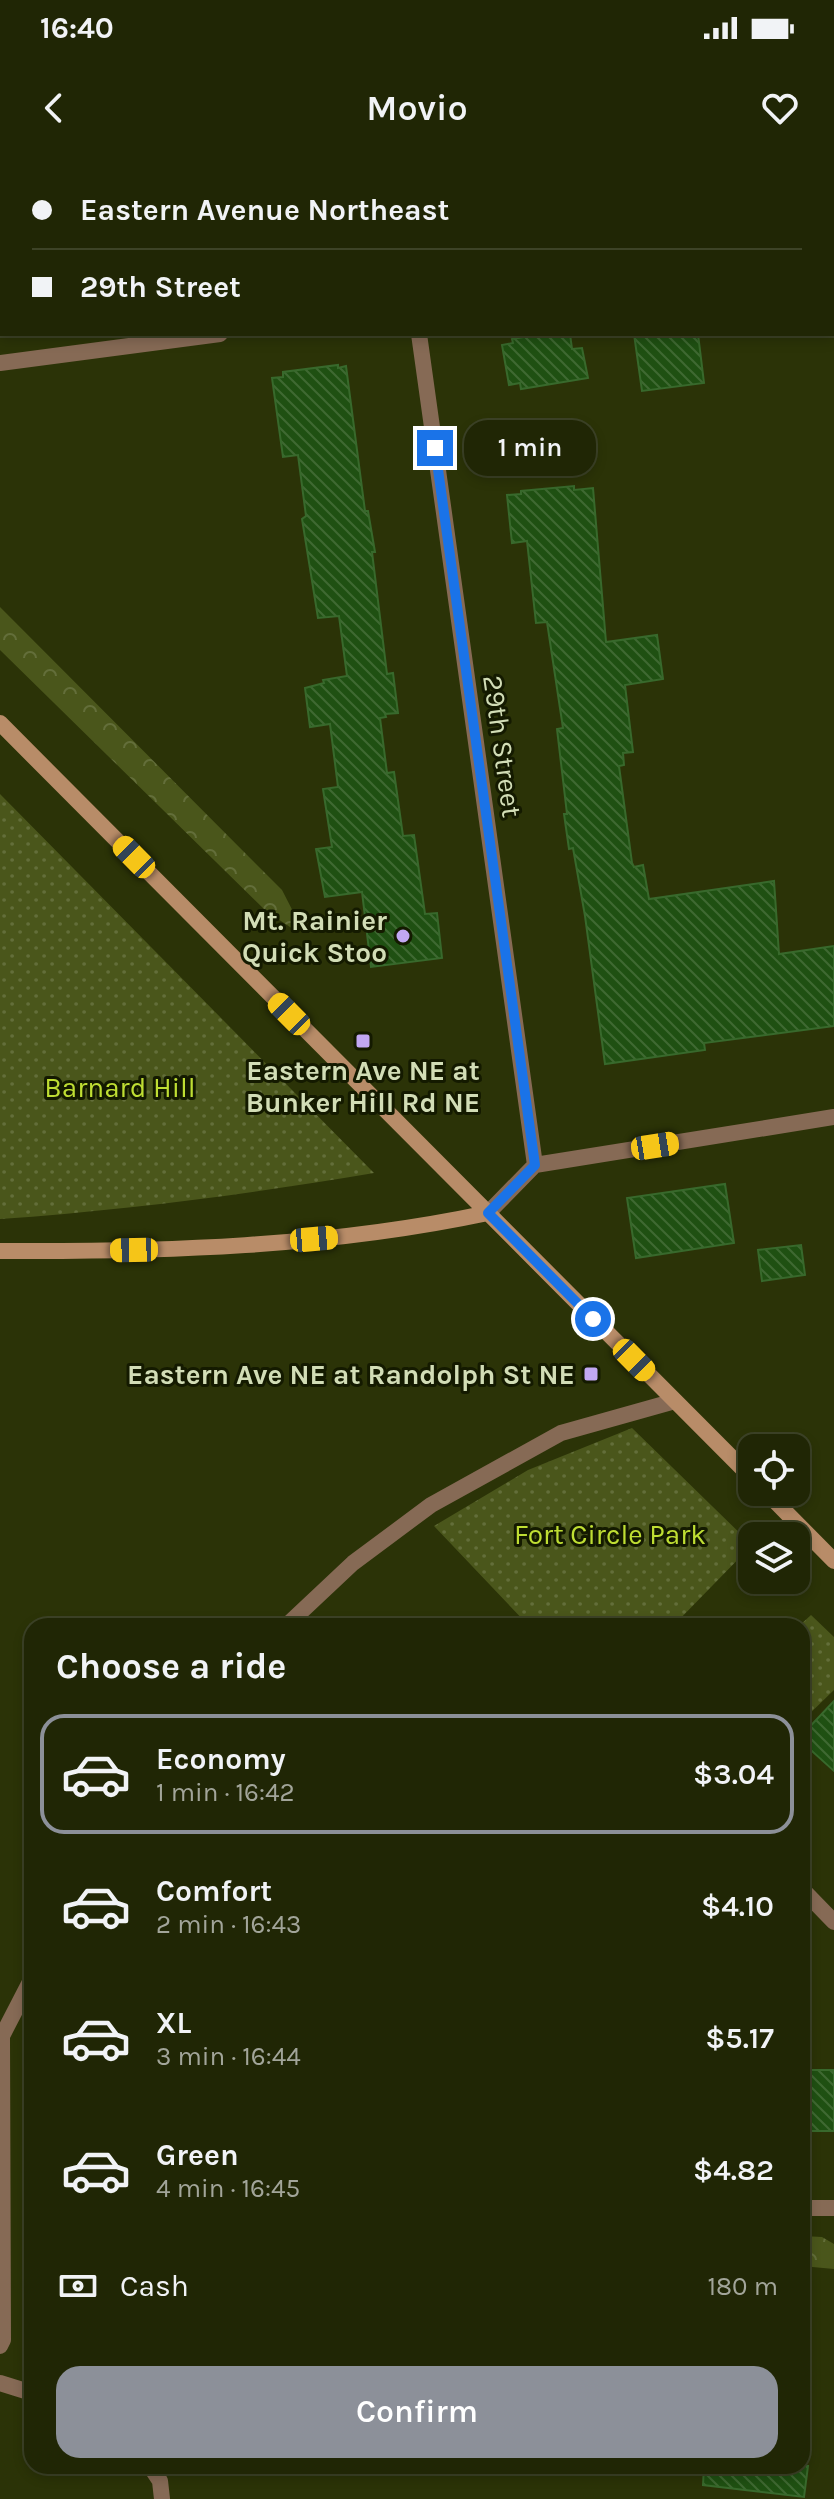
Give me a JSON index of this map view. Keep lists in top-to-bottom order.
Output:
{
  "streets": {
    "street": ["29th Street"]
  },
  "parks": ["Barnard Hill", "Fort Circle Park"],
  "places": {
    "other": ["Mt. Rainier Quick Stoo"],
    "transit": ["Eastern Ave NE at Bunker Hill Rd NE", "Eastern Ave NE at Randolph St NE"]
  },
  "page": {
    "status": "16:40",
    "header": "Movio",
    "banner": ["Eastern Avenue Northeast", "29th Street"],
    "bubble": "1 min",
    "heading": "Choose a ride",
    "list": [
      {
        "name": "Economy",
        "note": "1 min · 16:42",
        "value": "$3.04"
      },
      {
        "name": "Comfort",
        "note": "2 min · 16:43",
        "value": "$4.10"
      },
      {
        "name": "XL",
        "note": "3 min · 16:44",
        "value": "$5.17"
      },
      {
        "name": "Green",
        "note": "4 min · 16:45",
        "value": "$4.82"
      }
    ],
    "pay": ["Cash", "180 m"],
    "buttons": "Confirm"
  }
}
